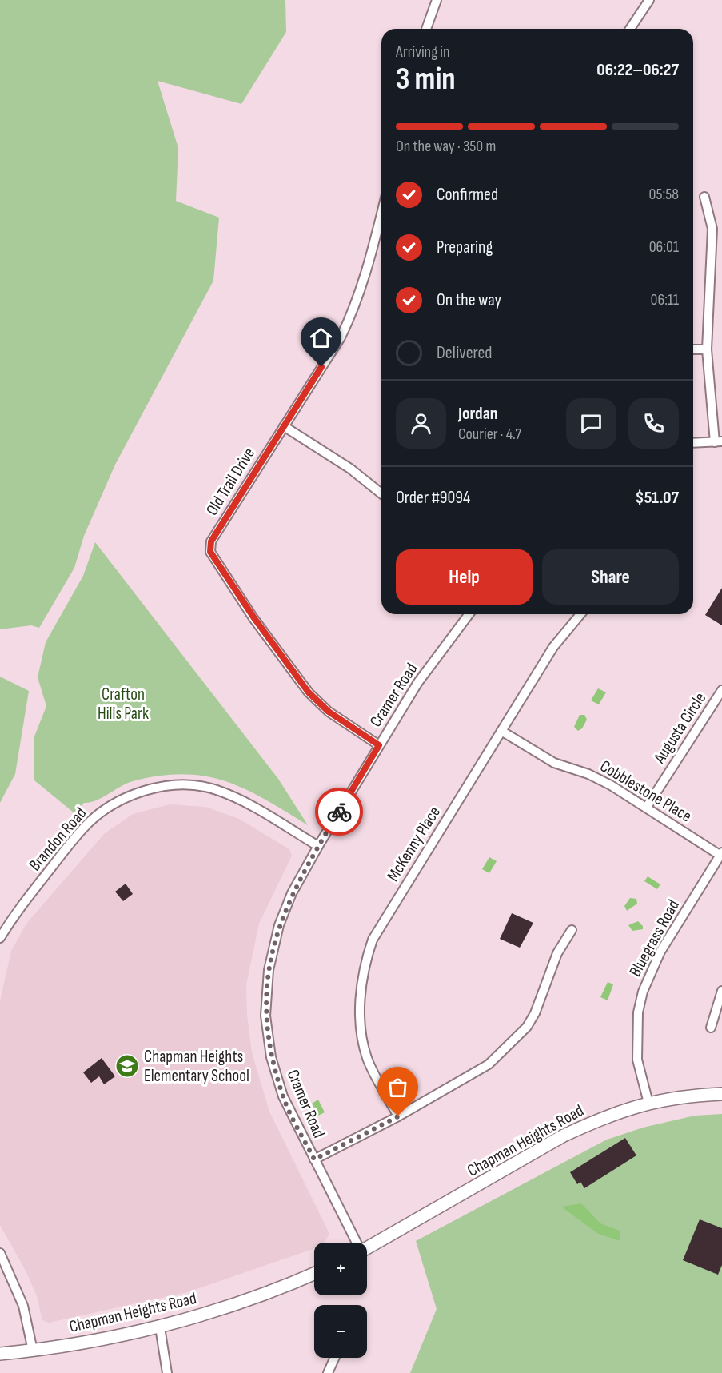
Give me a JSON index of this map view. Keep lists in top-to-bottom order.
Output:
{
  "streets": {
    "street": [
      "Old Trail Drive",
      "Cramer Road",
      "Augusta Circle",
      "Cobblestone Place",
      "Brandon Road",
      "McKenny Place",
      "Bluegrass Road",
      "Chapman Heights Road"
    ]
  },
  "crossings": [
    ["Old Trail Drive", "Cramer Road"],
    ["Cramer Road", "Brandon Road"],
    ["Augusta Circle", "Cobblestone Place"],
    ["Cobblestone Place", "McKenny Place"],
    ["Cobblestone Place", "Bluegrass Road"],
    ["Bluegrass Road", "Chapman Heights Road"]
  ],
  "parks": ["Crafton Hills Park"],
  "places": {
    "school or university": ["Chapman Heights Elementary School"]
  },
  "page": {
    "heading": ["3 min", "Arriving in", "06:22–06:27"],
    "panel": [
      "Jordan",
      "Courier · 4.7",
      "Order #9094",
      "$51.07"
    ],
    "bar": "On the way · 350 m",
    "list": [
      ["Confirmed", "05:58"],
      ["Preparing", "06:01"],
      ["On the way", "06:11"],
      "Delivered"
    ],
    "buttons": ["Help", "Share"],
    "map_buttons": ["+", "−"]
  }
}
